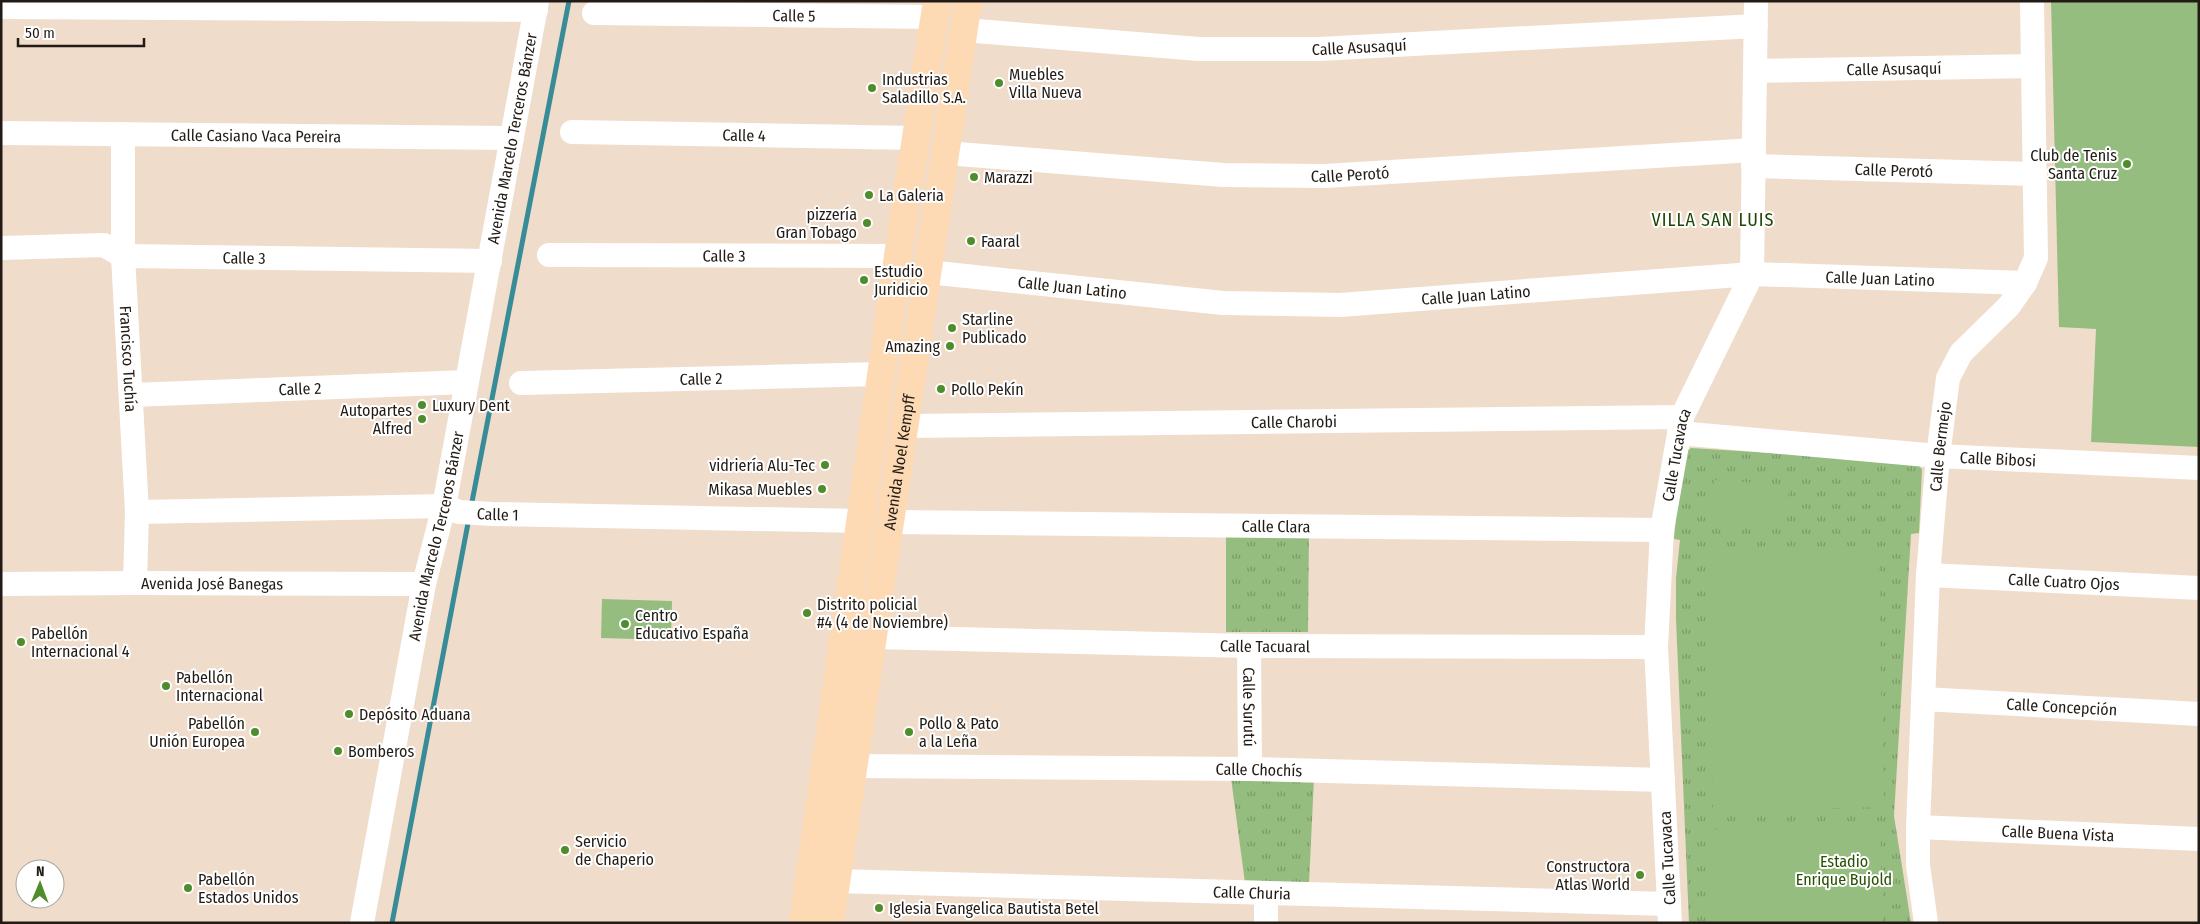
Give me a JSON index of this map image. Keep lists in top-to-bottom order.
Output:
{
  "streets": {
    "main road": ["Avenida Noel Kempff"],
    "street": [
      "Calle 5",
      "Calle Asusaquí",
      "Calle 4",
      "Calle Casiano Vaca Pereira",
      "Avenida Marcelo Terceros Bánzer",
      "Calle Perotó",
      "Calle 3",
      "Calle Juan Latino",
      "Francisco Tuchía",
      "Calle 2",
      "Calle Charobi",
      "Calle Bermejo",
      "Calle Tucavaca",
      "Calle Bibosi",
      "Calle 1",
      "Calle Clara",
      "Calle Cuatro Ojos",
      "Avenida José Banegas",
      "Calle Tacuaral",
      "Calle Concepción",
      "Calle Surutú",
      "Calle Chochís",
      "Calle Buena Vista",
      "Calle Churia"
    ]
  },
  "crossings": [
    ["Calle 5", "Avenida Noel Kempff"],
    ["Calle Asusaquí", "Calle Bermejo"],
    ["Calle Asusaquí", "Calle Tucavaca"],
    ["Calle Asusaquí", "Avenida Noel Kempff"],
    ["Calle 4", "Avenida Noel Kempff"],
    ["Calle Casiano Vaca Pereira", "Avenida Marcelo Terceros Bánzer"],
    ["Calle Casiano Vaca Pereira", "Francisco Tuchía"],
    ["Avenida Marcelo Terceros Bánzer", "Calle 3"],
    ["Avenida Marcelo Terceros Bánzer", "Calle 2"],
    ["Avenida Marcelo Terceros Bánzer", "Calle 1"],
    ["Avenida Marcelo Terceros Bánzer", "Avenida José Banegas"],
    ["Calle Perotó", "Calle Bermejo"],
    ["Calle Perotó", "Calle Tucavaca"],
    ["Calle Perotó", "Avenida Noel Kempff"],
    ["Calle 3", "Francisco Tuchía"],
    ["Calle 3", "Avenida Noel Kempff"],
    ["Calle Juan Latino", "Calle Bermejo"],
    ["Calle Juan Latino", "Calle Tucavaca"],
    ["Calle Juan Latino", "Avenida Noel Kempff"],
    ["Francisco Tuchía", "Calle 2"],
    ["Francisco Tuchía", "Calle 1"],
    ["Francisco Tuchía", "Avenida José Banegas"],
    ["Calle 2", "Avenida Noel Kempff"],
    ["Calle Charobi", "Calle Tucavaca"],
    ["Calle Charobi", "Calle Bibosi"],
    ["Calle Charobi", "Avenida Noel Kempff"],
    ["Calle Bermejo", "Calle Bibosi"],
    ["Calle Bermejo", "Calle Cuatro Ojos"],
    ["Calle Bermejo", "Calle Concepción"],
    ["Calle Bermejo", "Calle Buena Vista"],
    ["Calle Tucavaca", "Calle Bibosi"],
    ["Calle Tucavaca", "Calle Clara"],
    ["Calle Tucavaca", "Calle Tacuaral"],
    ["Calle Tucavaca", "Calle Chochís"],
    ["Calle Tucavaca", "Calle Churia"],
    ["Avenida Noel Kempff", "Calle 1"],
    ["Avenida Noel Kempff", "Calle Clara"],
    ["Avenida Noel Kempff", "Calle Tacuaral"],
    ["Avenida Noel Kempff", "Calle Chochís"],
    ["Avenida Noel Kempff", "Calle Churia"],
    ["Calle Tacuaral", "Calle Surutú"],
    ["Calle Surutú", "Calle Chochís"]
  ],
  "districts": ["VILLA SAN LUIS"],
  "parks": ["Estadio Enrique Bujold"],
  "places": [
    "Muebles Villa Nueva",
    "Industrias Saladillo S.A.",
    "Club de Tenis Santa Cruz",
    "Marazzi",
    "La Galeria",
    "pizzería Gran Tobago",
    "Faaral",
    "Estudio Juridicio",
    "Starline Publicado",
    "Amazing",
    "Pollo Pekín",
    "Luxury Dent",
    "Autopartes Alfred",
    "vidriería Alu-Tec",
    "Mikasa Muebles",
    "Distrito policial #4 (4 de Noviembre)",
    "Centro Educativo España",
    "Pabellón Internacional 4",
    "Pabellón Internacional",
    "Depósito Aduana",
    "Pabellón Unión Europea",
    "Pollo & Pato a la Leña",
    "Bomberos",
    "Servicio de Chaperio",
    "Constructora Atlas World",
    "Pabellón Estados Unidos",
    "Iglesia Evangelica Bautista Betel"
  ],
  "scale_bar": "50 m",
  "north": "top"
}
